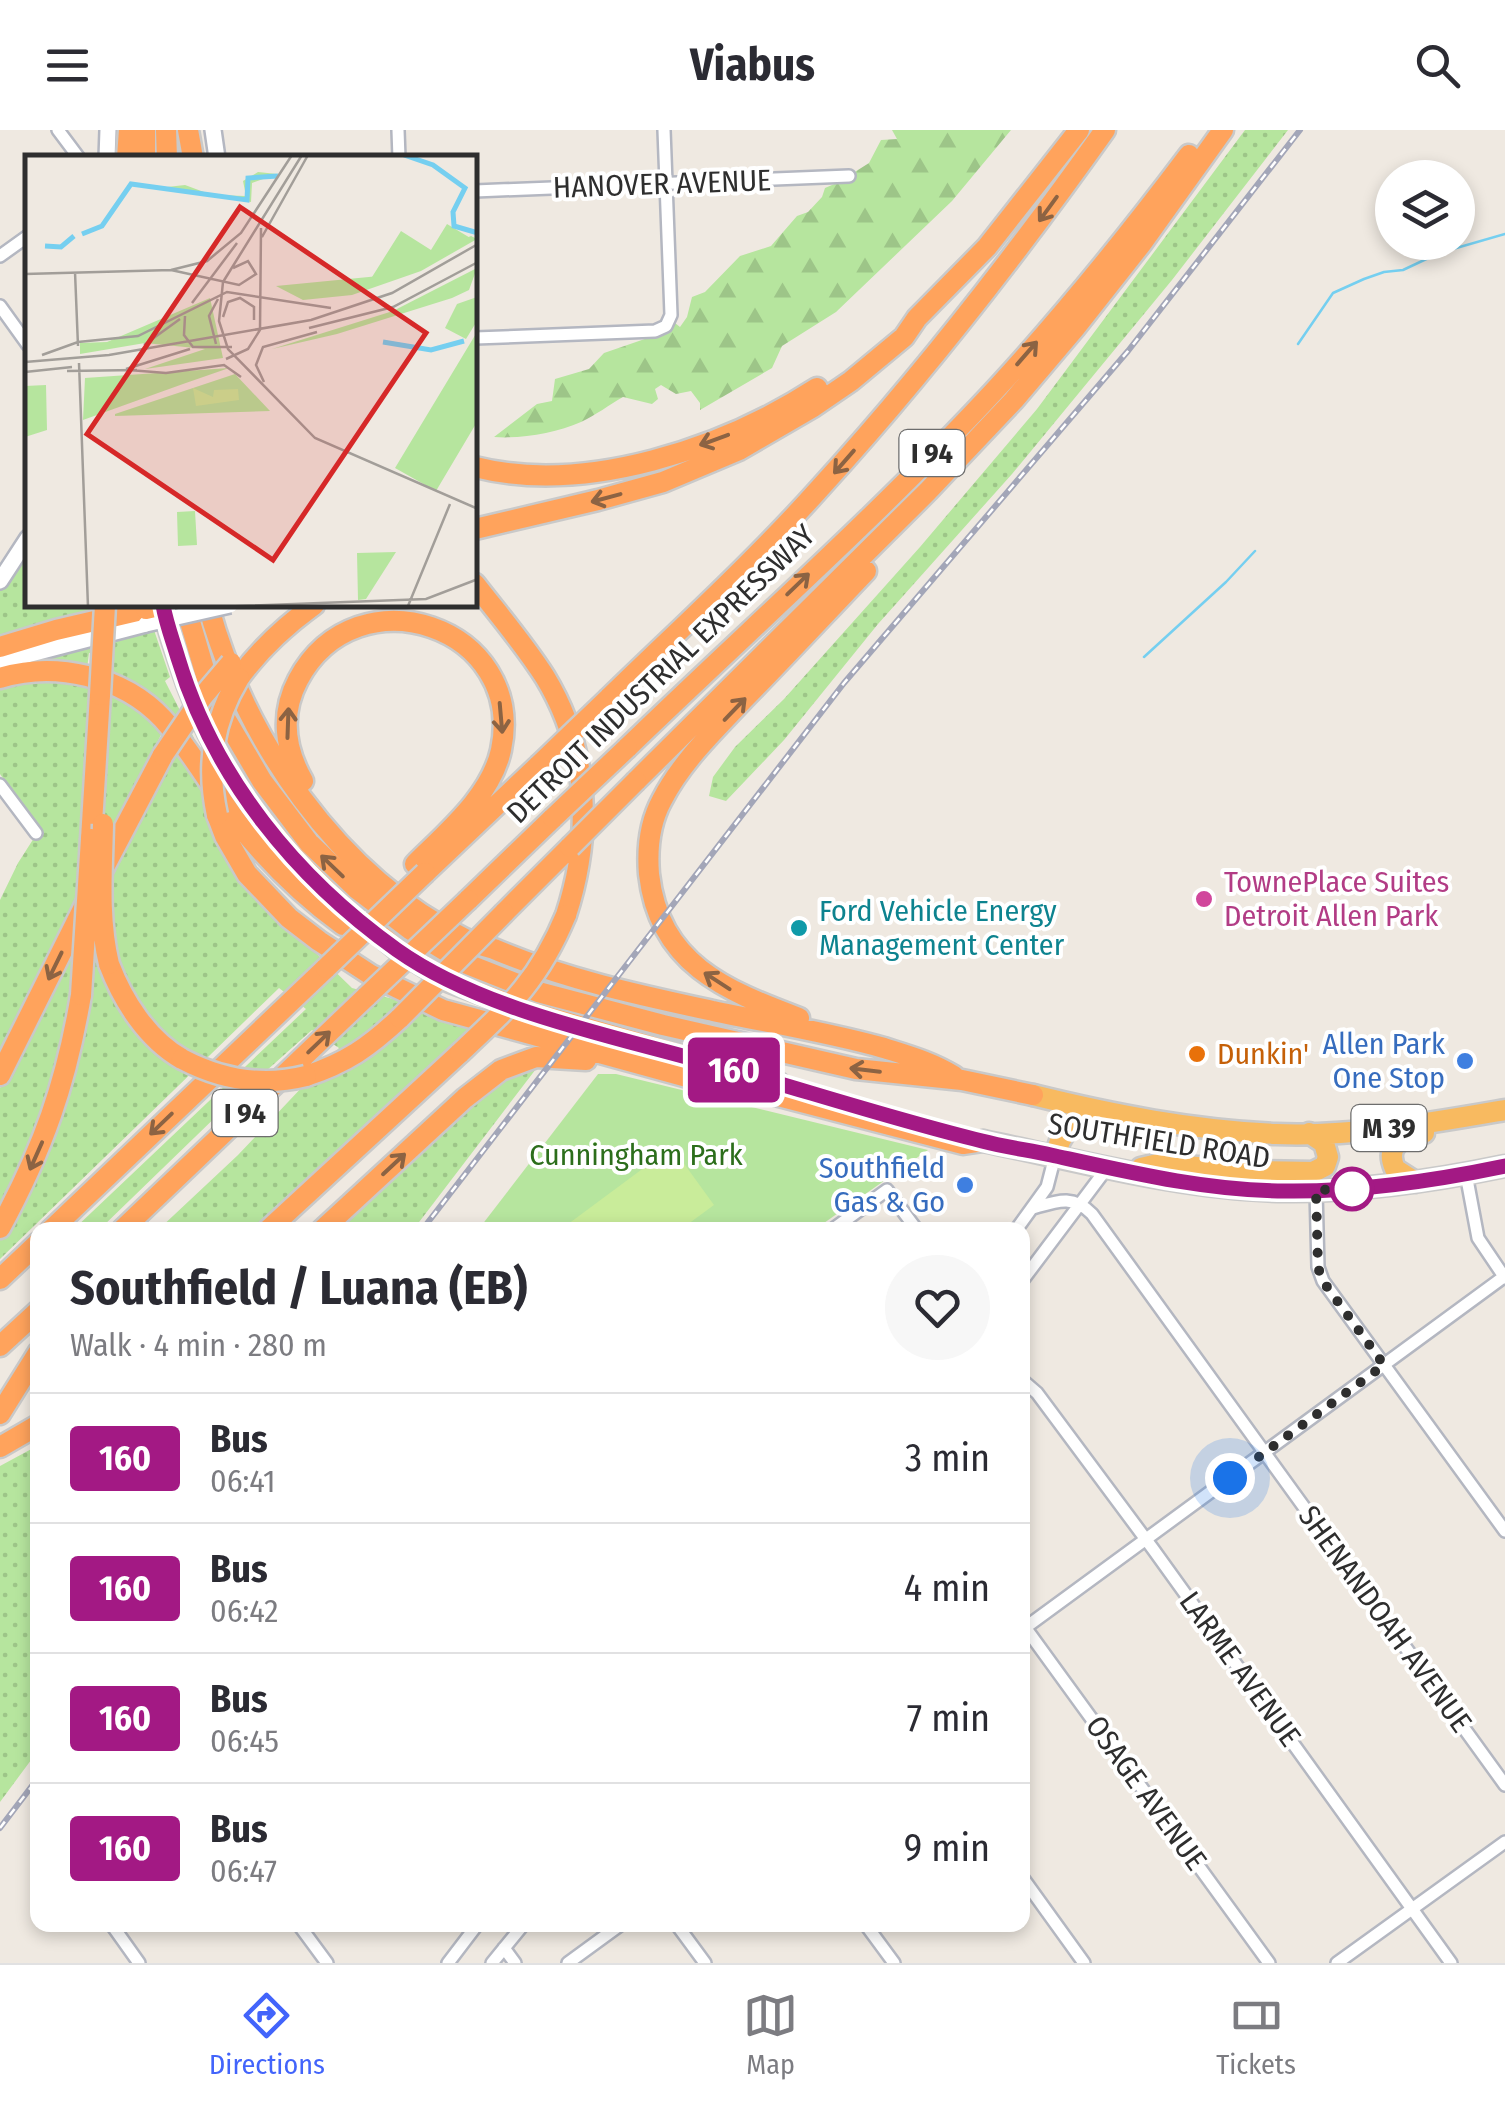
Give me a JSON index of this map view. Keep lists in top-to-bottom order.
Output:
{
  "streets": {
    "highway": [
      "I 94",
      "DETROIT INDUSTRIAL EXPRESSWAY",
      "M 39",
      "SOUTHFIELD ROAD"
    ],
    "street": [
      "HANOVER AVENUE",
      "SHENANDOAH AVENUE",
      "LARME AVENUE",
      "OSAGE AVENUE"
    ]
  },
  "crossings": [
    ["DETROIT INDUSTRIAL EXPRESSWAY", "M 39"],
    ["M 39", "SOUTHFIELD ROAD"]
  ],
  "parks": ["Cunningham Park"],
  "places": [
    "TownePlace Suites Detroit Allen Park",
    "Ford Vehicle Energy Management Center",
    "Dunkin'",
    "Allen Park One Stop",
    "Southfield Gas & Go"
  ],
  "lines": ["bus line 160"],
  "page": {
    "header": "Viabus",
    "on_map": "160",
    "heading": ["Southfield / Luana (EB)", "Walk · 4 min · 280 m"],
    "list": [
      {
        "mark": "160",
        "name": "Bus",
        "note": "06:41",
        "value": "3 min"
      },
      {
        "mark": "160",
        "name": "Bus",
        "note": "06:42",
        "value": "4 min"
      },
      {
        "mark": "160",
        "name": "Bus",
        "note": "06:45",
        "value": "7 min"
      },
      {
        "mark": "160",
        "name": "Bus",
        "note": "06:47",
        "value": "9 min"
      }
    ],
    "tabs": ["Directions", "Map", "Tickets"]
  }
}
